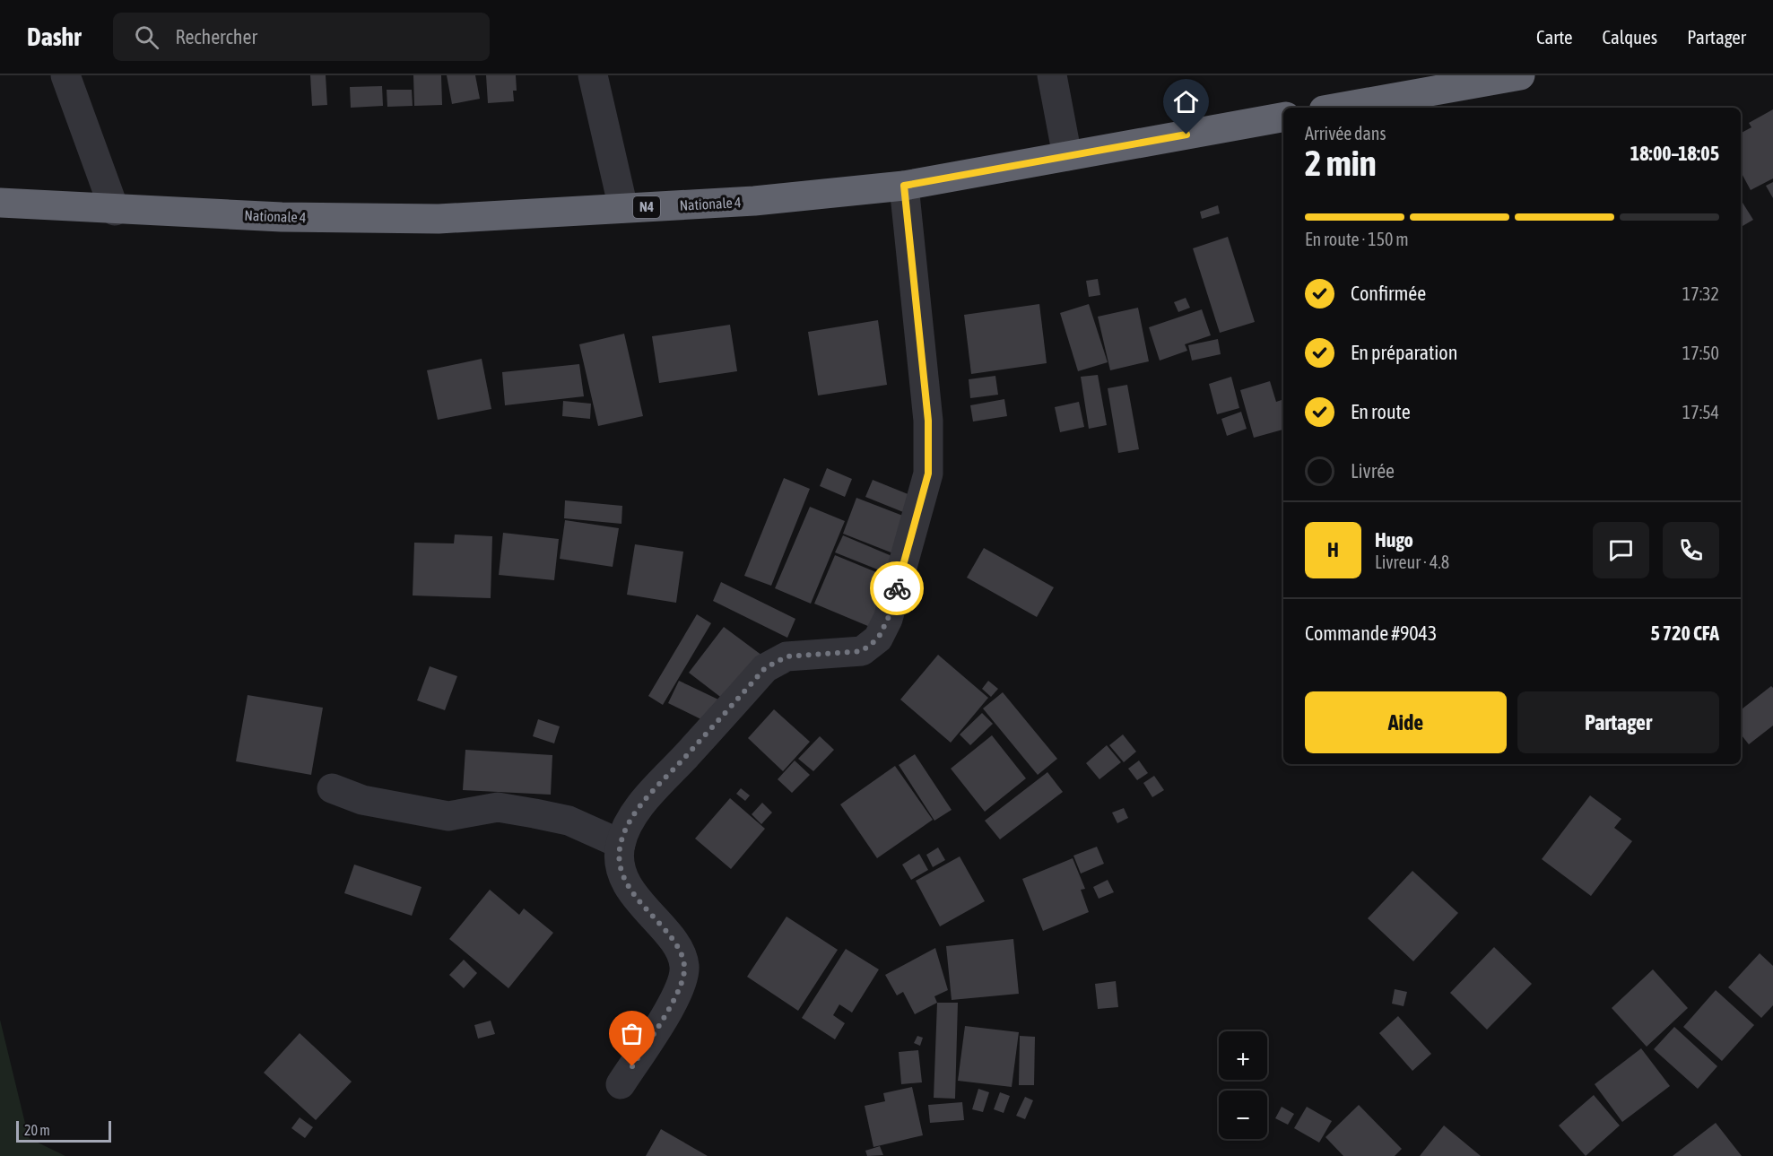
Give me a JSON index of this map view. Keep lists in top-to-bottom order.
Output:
{
  "streets": {
    "highway": ["Nationale 4", "N4"]
  },
  "scale_bar": "20 m",
  "page": {
    "header": "Dashr",
    "search": "Rechercher",
    "nav": ["Carte", "Calques", "Partager"],
    "heading": ["2 min", "Arrivée dans", "18:00–18:05"],
    "panel": [
      "Hugo",
      "Livreur · 4.8",
      "Commande #9043",
      "5 720 CFA"
    ],
    "bar": "En route · 150 m",
    "list": [
      ["Confirmée", "17:32"],
      ["En préparation", "17:50"],
      ["En route", "17:54"],
      "Livrée"
    ],
    "round": "H",
    "buttons": ["Aide", "Partager"],
    "map_buttons": ["+", "−"],
    "scale": "20 m"
  }
}
